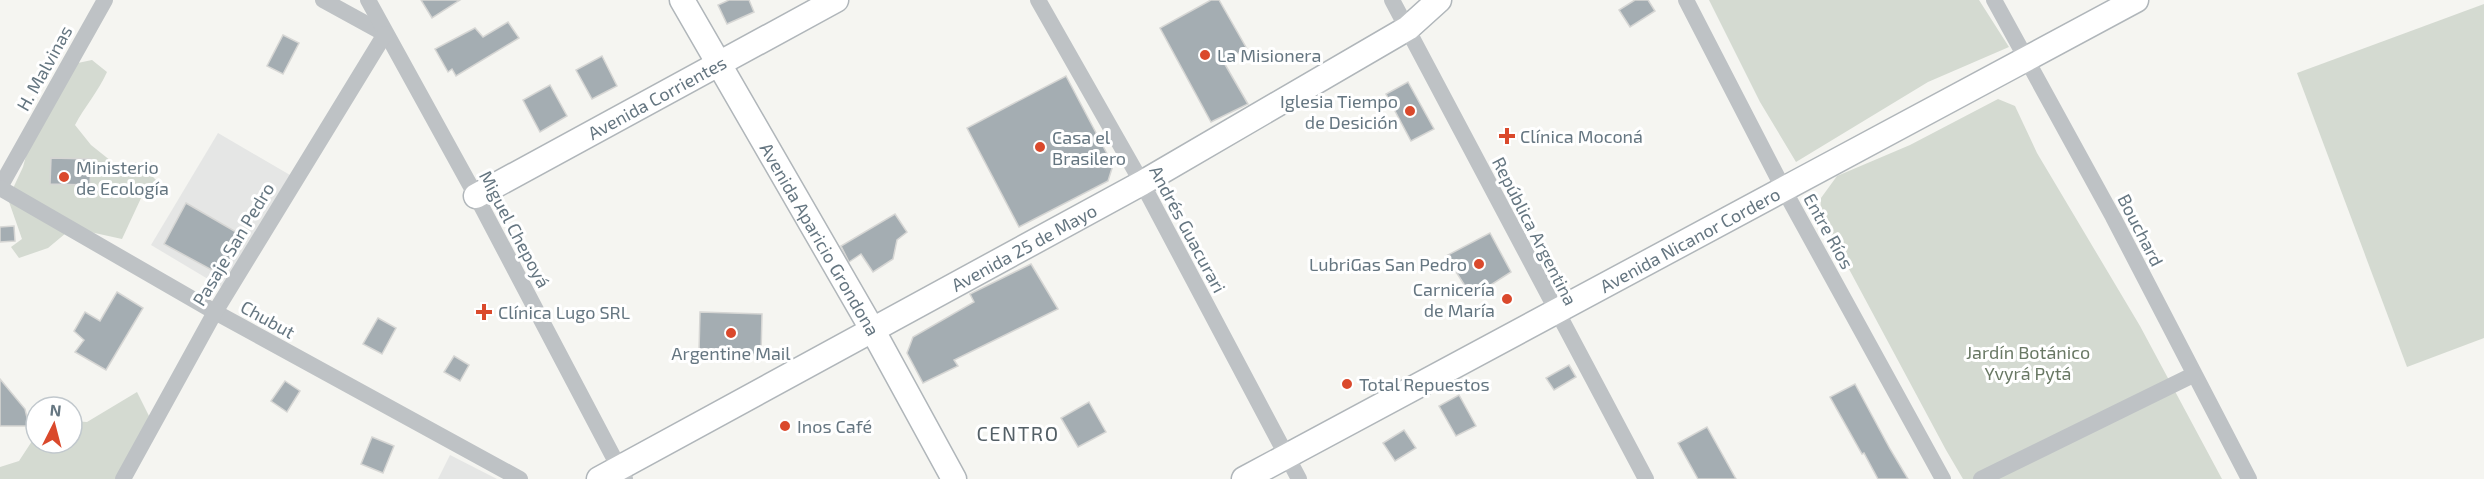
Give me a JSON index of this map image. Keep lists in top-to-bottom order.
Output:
{
  "streets": {
    "main road": [
      "Avenida Corrientes",
      "Avenida Aparicio Grondona",
      "Avenida Nicanor Cordero",
      "Avenida 25 de Mayo"
    ],
    "street": [
      "H. Malvinas",
      "Miguel Chepoyá",
      "Andrés Guacurari",
      "Bouchard",
      "República Argentina",
      "Entre Ríos",
      "Pasaje San Pedro",
      "Chubut"
    ]
  },
  "crossings": [
    ["H. Malvinas", "Chubut"],
    ["Avenida Corrientes", "Miguel Chepoyá"],
    ["Avenida Corrientes", "Avenida Aparicio Grondona"],
    ["Miguel Chepoyá", "Pasaje San Pedro"],
    ["Miguel Chepoyá", "Avenida 25 de Mayo"],
    ["Andrés Guacurari", "Avenida Nicanor Cordero"],
    ["Andrés Guacurari", "Avenida 25 de Mayo"],
    ["Bouchard", "Avenida Nicanor Cordero"],
    ["República Argentina", "Avenida Nicanor Cordero"],
    ["República Argentina", "Avenida 25 de Mayo"],
    ["Entre Ríos", "Avenida Nicanor Cordero"],
    ["Avenida Aparicio Grondona", "Avenida 25 de Mayo"],
    ["Pasaje San Pedro", "Chubut"]
  ],
  "districts": ["CENTRO"],
  "parks": ["Jardín Botánico Yvyrá Pytá"],
  "places": {
    "other": [
      "La Misionera",
      "Iglesia Tiempo de Desición",
      "Casa el Brasilero",
      "Ministerio de Ecología",
      "LubriGas San Pedro",
      "Carnicería de María",
      "Argentine Mail",
      "Total Repuestos",
      "Inos Café"
    ],
    "health": ["Clínica Moconá", "Clínica Lugo SRL"]
  },
  "north": "top"
}
